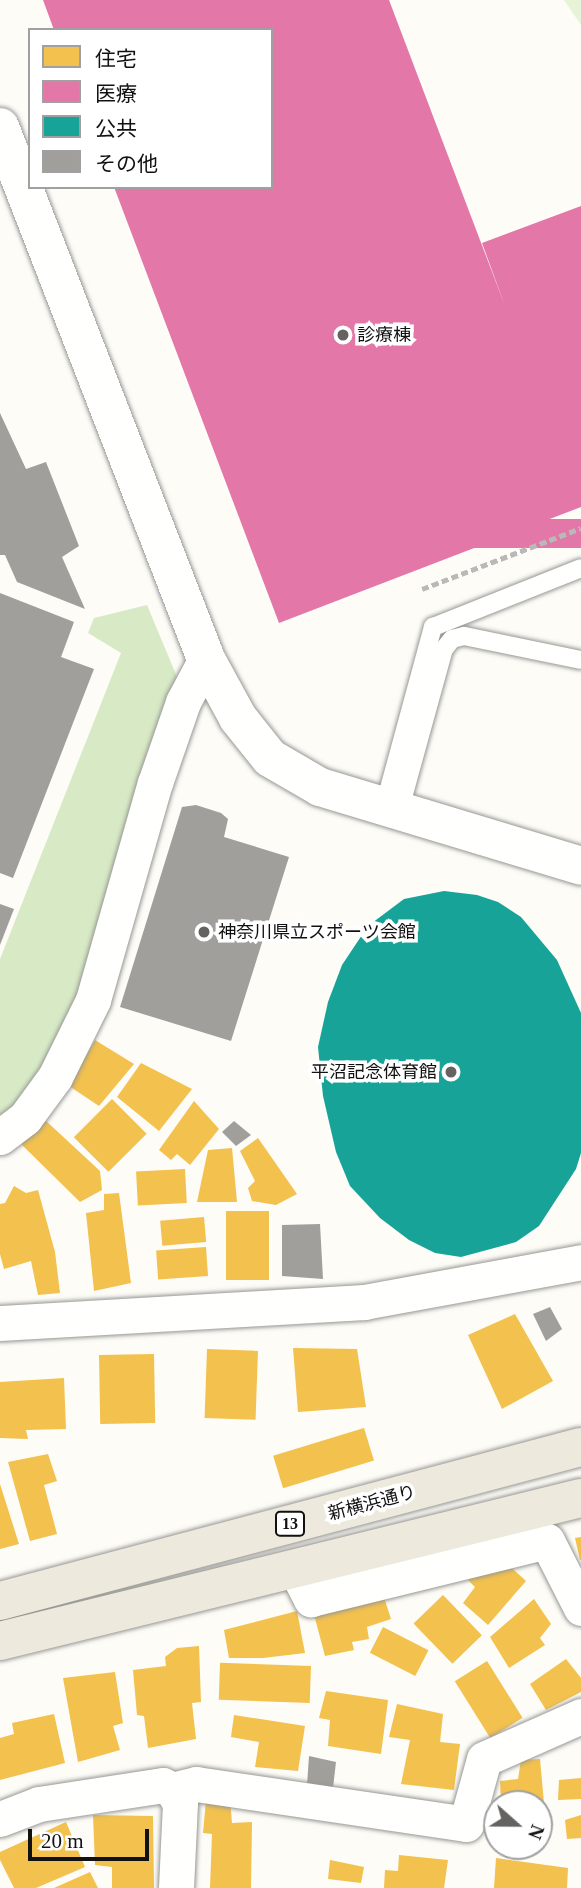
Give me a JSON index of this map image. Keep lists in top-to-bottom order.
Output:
{
  "streets": {
    "main road": ["新横浜通り", "13"]
  },
  "places": ["診療棟", "神奈川県立スポーツ会館", "平沼記念体育館"],
  "legend": [
    "住宅",
    "医療",
    "公共",
    "その他"
  ],
  "scale_bar": "20 m",
  "north": "right"
}
